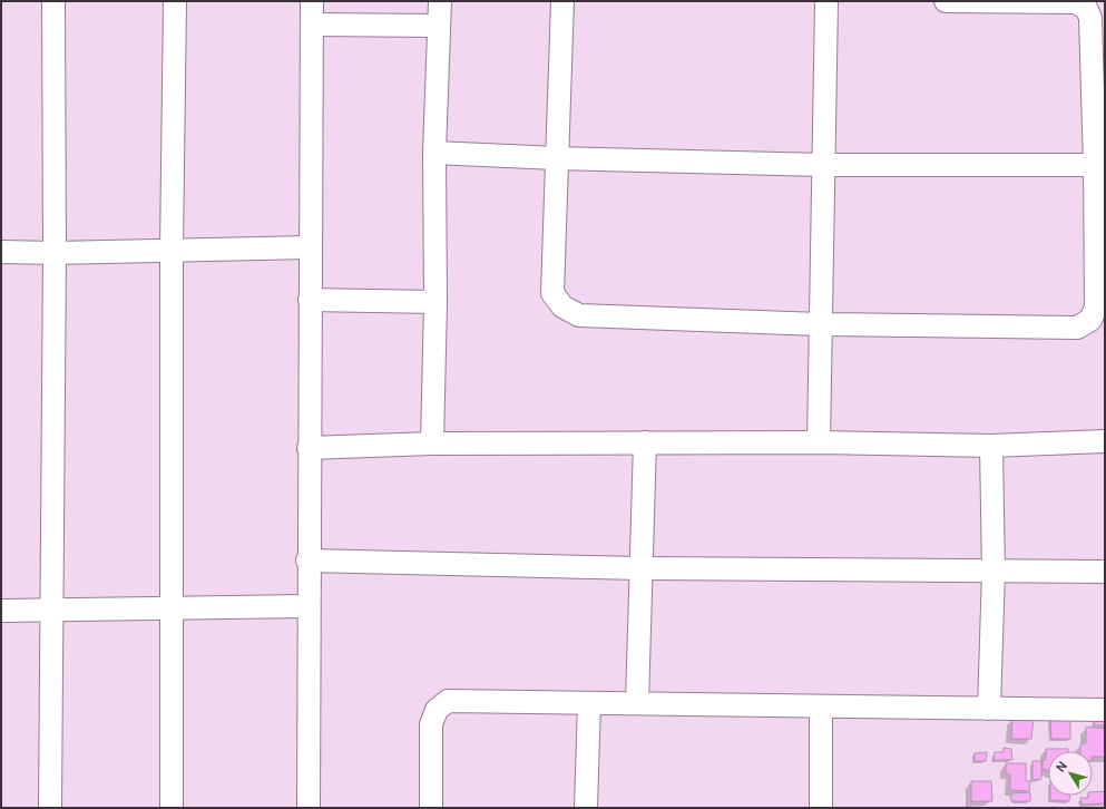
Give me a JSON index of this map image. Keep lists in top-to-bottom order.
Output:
{
  "north": "top left"
}
